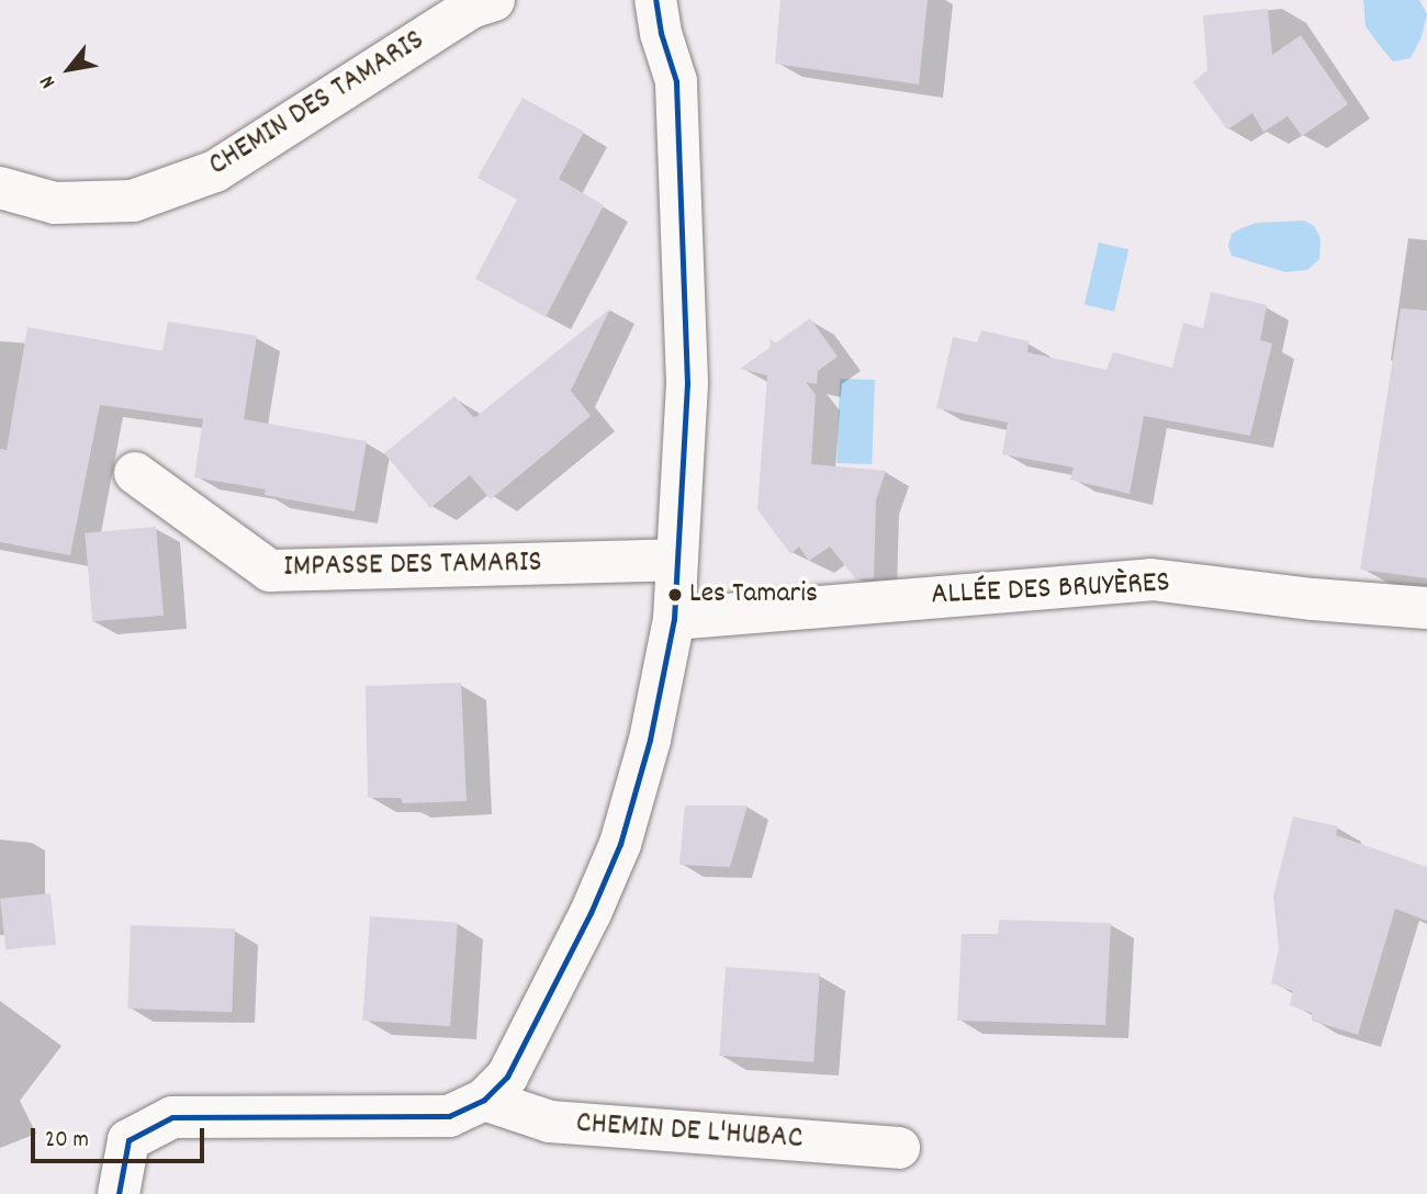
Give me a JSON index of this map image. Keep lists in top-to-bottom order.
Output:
{
  "streets": {
    "street": [
      "CHEMIN DES TAMARIS",
      "IMPASSE DES TAMARIS",
      "ALLÉE DES BRUYÈRES",
      "CHEMIN DE L'HUBAC"
    ]
  },
  "places": ["Les Tamaris"],
  "scale_bar": "20 m",
  "north": "bottom left"
}
